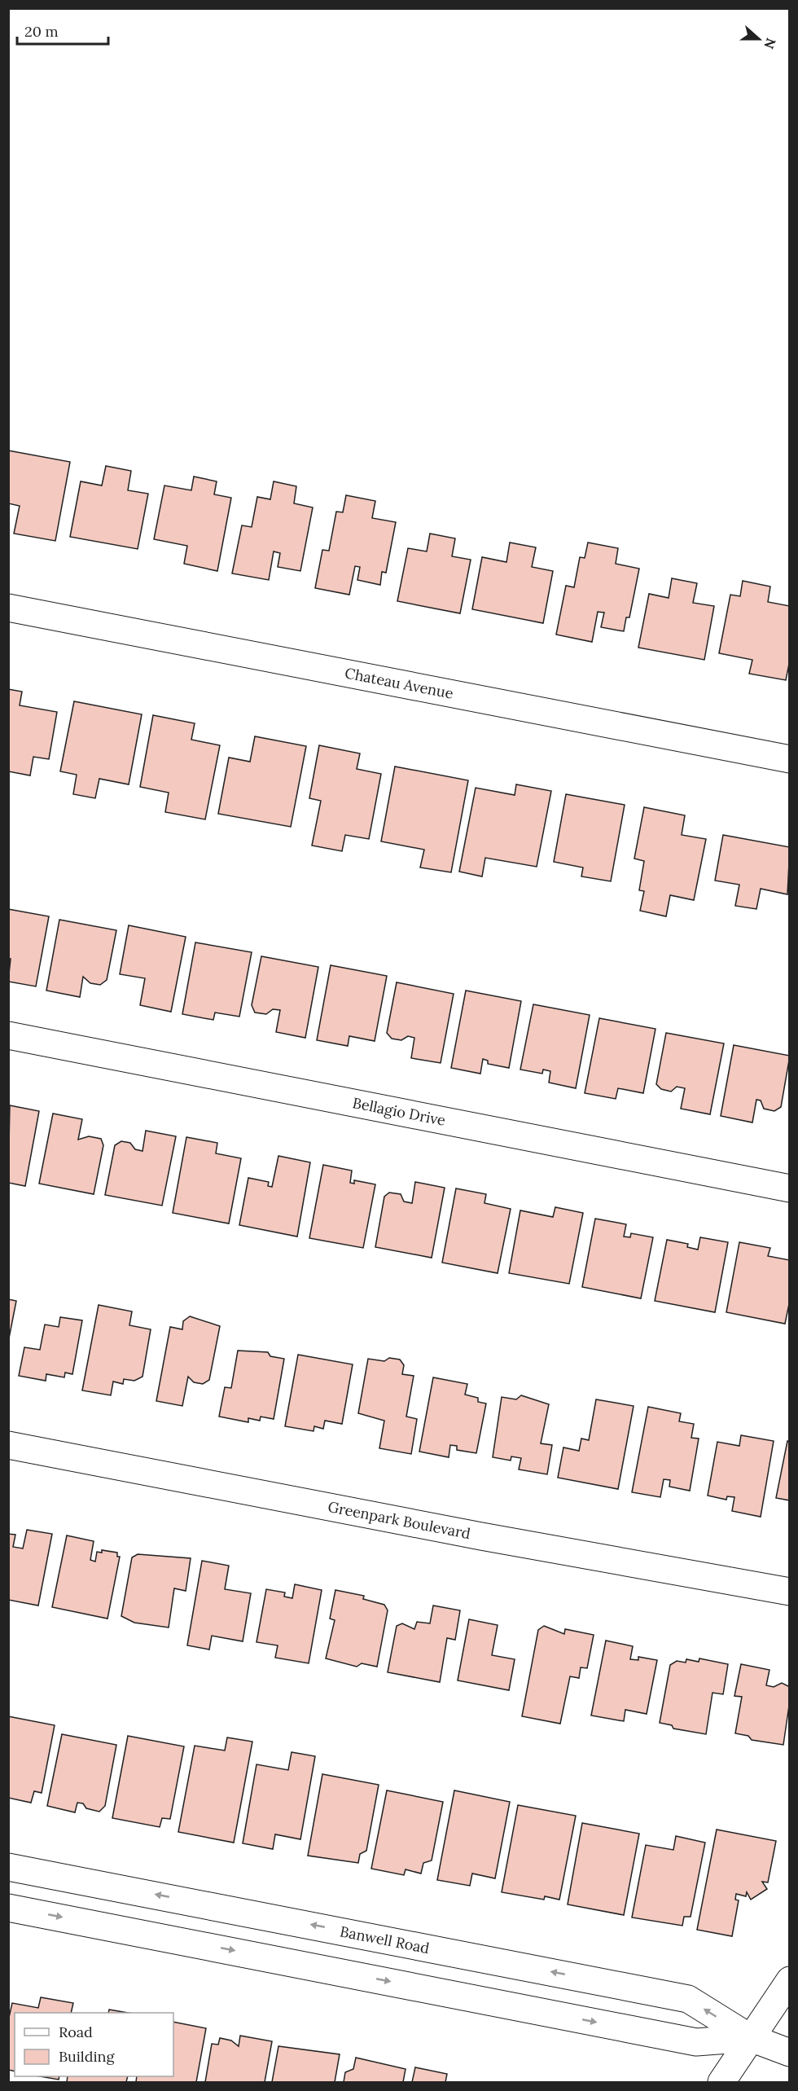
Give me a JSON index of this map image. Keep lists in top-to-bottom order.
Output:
{
  "streets": {
    "street": [
      "Chateau Avenue",
      "Bellagio Drive",
      "Greenpark Boulevard",
      "Banwell Road"
    ]
  },
  "legend": ["Road", "Building"],
  "scale_bar": "20 m",
  "north": "right"
}
